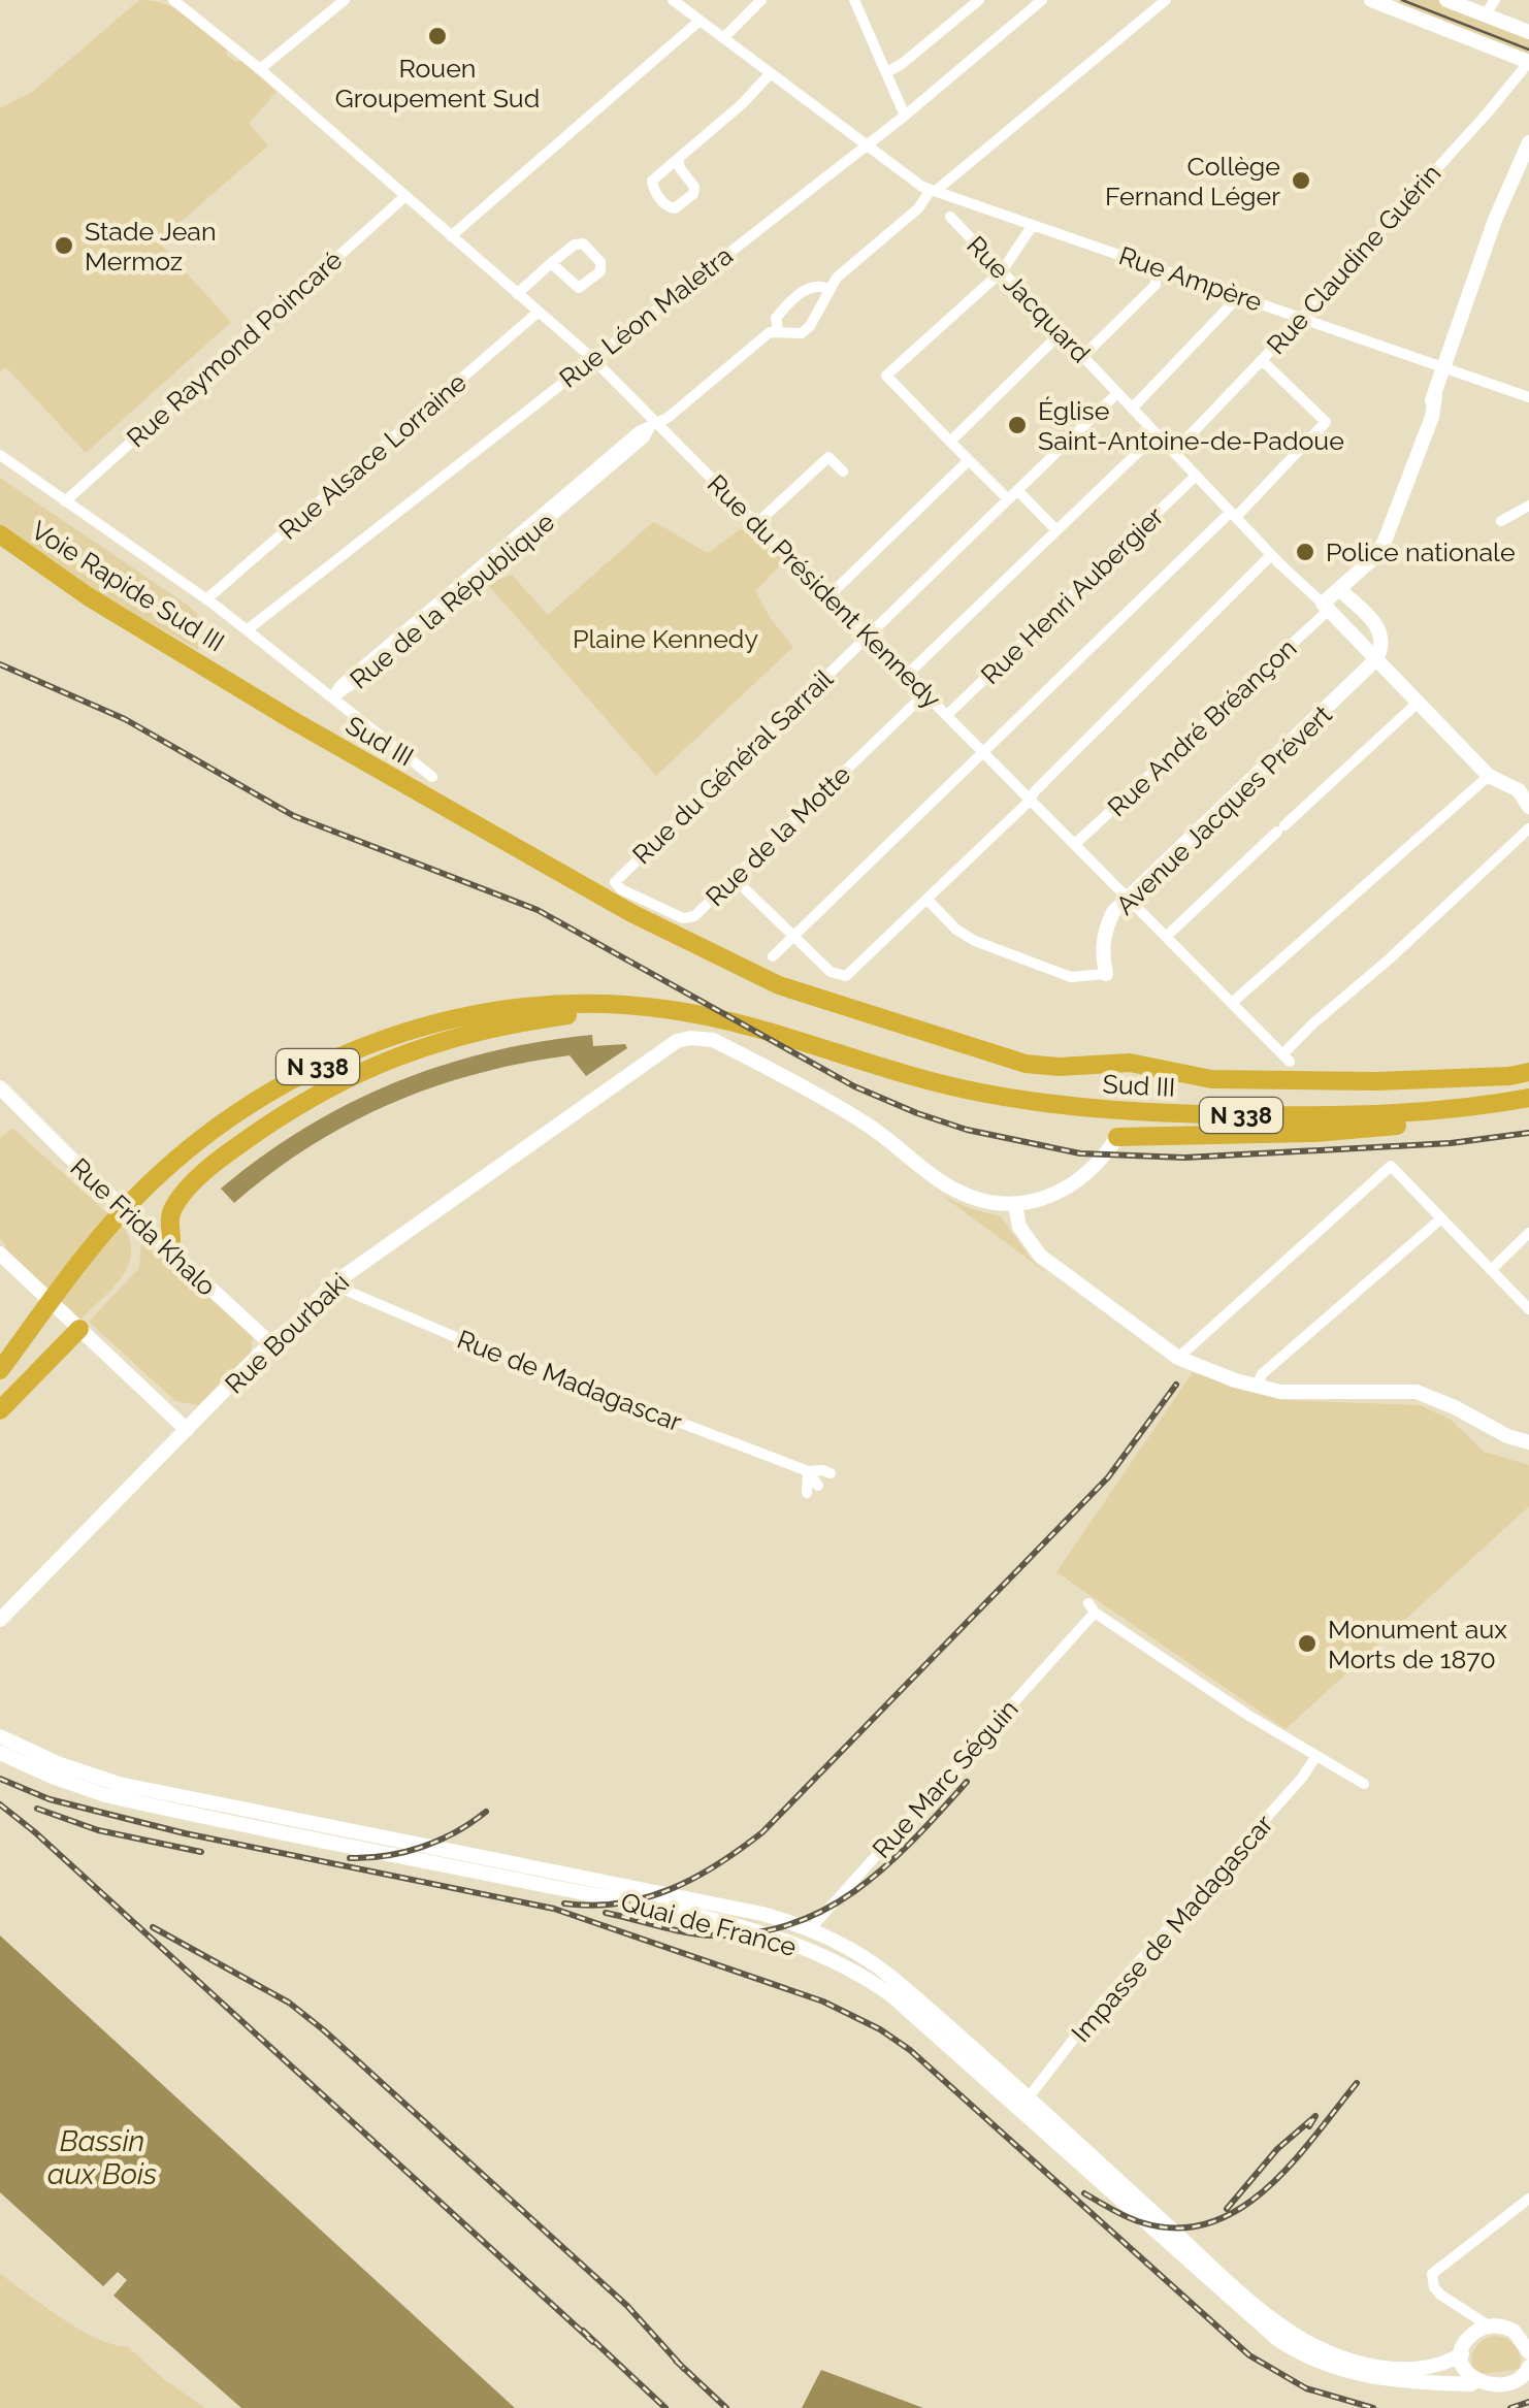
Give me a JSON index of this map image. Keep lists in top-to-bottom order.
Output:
{
  "streets": {
    "highway": ["Voie Rapide Sud III", "Sud III", "N 338"],
    "main road": [
      "Avenue Jacques Prévert",
      "Rue Frida Khalo",
      "Rue Bourbaki",
      "Quai de France"
    ],
    "street": [
      "Rue Claudine Guérin",
      "Rue Ampère",
      "Rue Jacquard",
      "Rue Léon Maletra",
      "Rue Raymond Poincaré",
      "Rue Alsace Lorraine",
      "Rue du Président Kennedy",
      "Rue Henri Aubergier",
      "Rue de la République",
      "Rue André Bréançon",
      "Rue du Général Sarrail",
      "Rue de la Motte",
      "Rue de Madagascar",
      "Rue Marc Séguin",
      "Impasse de Madagascar"
    ]
  },
  "crossings": [
    ["Rue Claudine Guérin", "Rue Ampère"],
    ["Rue Claudine Guérin", "Rue Jacquard"],
    ["Rue Ampère", "Rue de la République"],
    ["Rue Jacquard", "Rue Henri Aubergier"],
    ["Rue Jacquard", "Rue André Bréançon"],
    ["Rue Jacquard", "Rue du Général Sarrail"],
    ["Rue Léon Maletra", "Rue du Président Kennedy"],
    ["Rue Raymond Poincaré", "Rue du Président Kennedy"],
    ["Rue Alsace Lorraine", "Rue du Président Kennedy"],
    ["Voie Rapide Sud III", "Sud III"],
    ["Rue du Président Kennedy", "Rue Henri Aubergier"],
    ["Rue du Président Kennedy", "Rue de la République"],
    ["Rue du Président Kennedy", "Rue André Bréançon"],
    ["Rue du Président Kennedy", "Rue du Général Sarrail"],
    ["Rue du Président Kennedy", "Avenue Jacques Prévert"],
    ["Rue du Président Kennedy", "Rue de la Motte"],
    ["Sud III", "N 338"],
    ["Rue du Général Sarrail", "Rue de la Motte"],
    ["Rue Frida Khalo", "Rue Bourbaki"],
    ["Rue Bourbaki", "Rue de Madagascar"],
    ["Rue Marc Séguin", "Quai de France"],
    ["Rue Marc Séguin", "Impasse de Madagascar"],
    ["Quai de France", "Impasse de Madagascar"]
  ],
  "water": ["Bassin aux Bois"],
  "parks": ["Plaine Kennedy"],
  "places": [
    "Rouen Groupement Sud",
    "Collège Fernand Léger",
    "Stade Jean Mermoz",
    "Église Saint-Antoine-de-Padoue",
    "Police nationale",
    "Monument aux Morts de 1870"
  ]
}
